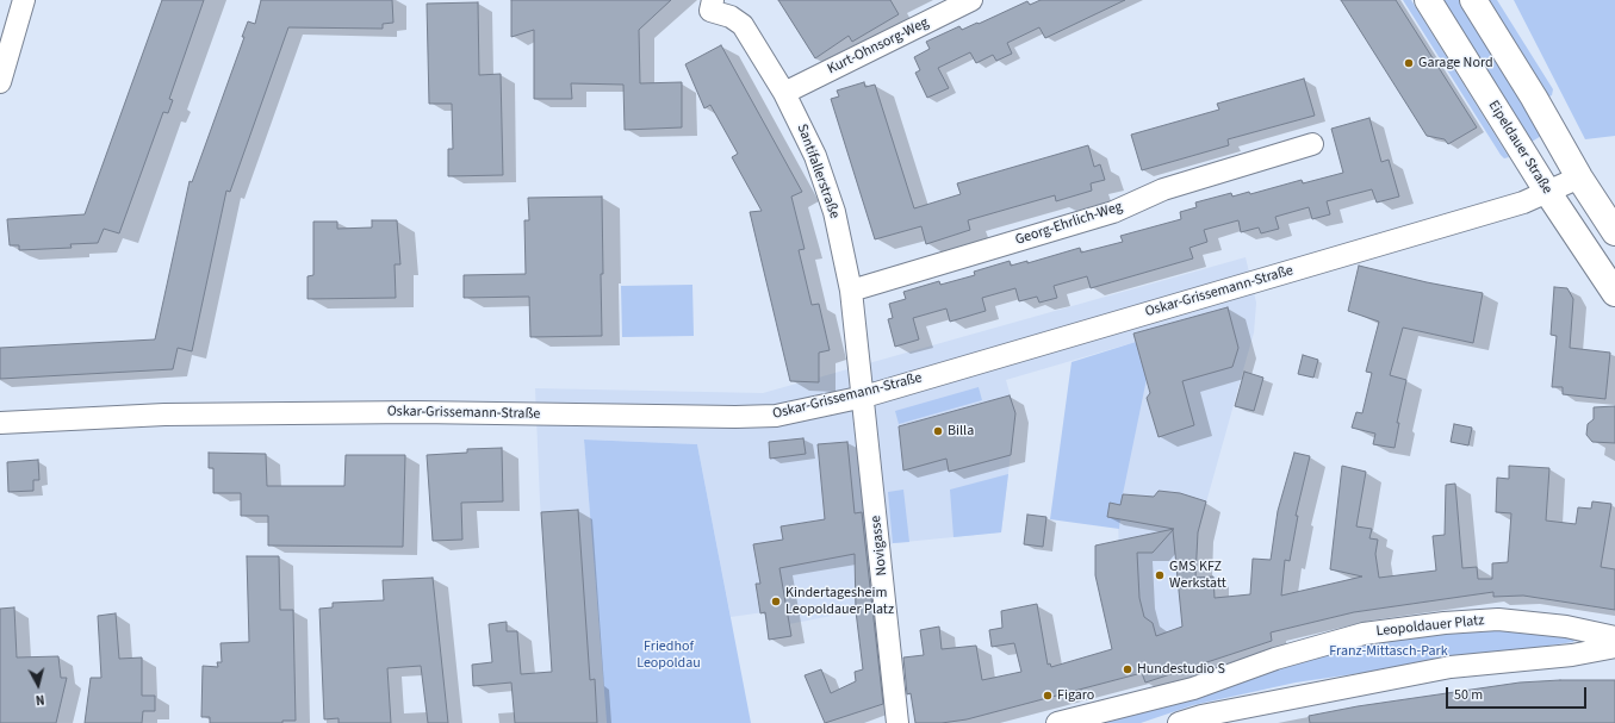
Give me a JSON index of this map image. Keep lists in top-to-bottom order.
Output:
{
  "streets": {
    "main road": ["Eipeldauer Straße"],
    "street": [
      "Kurt-Ohnsorg-Weg",
      "Santifallerstraße",
      "Georg-Ehrlich-Weg",
      "Oskar-Grissemann-Straße",
      "Novigasse",
      "Leopoldauer Platz"
    ]
  },
  "crossings": [
    ["Kurt-Ohnsorg-Weg", "Santifallerstraße"],
    ["Eipeldauer Straße", "Oskar-Grissemann-Straße"],
    ["Santifallerstraße", "Georg-Ehrlich-Weg"],
    ["Santifallerstraße", "Oskar-Grissemann-Straße"],
    ["Santifallerstraße", "Novigasse"],
    ["Oskar-Grissemann-Straße", "Novigasse"]
  ],
  "parks": ["Friedhof Leopoldau", "Franz-Mittasch-Park"],
  "places": [
    "Garage Nord",
    "Billa",
    "GMS KFZ Werkstatt",
    "Kindertagesheim Leopoldauer Platz",
    "Hundestudio S",
    "Figaro"
  ],
  "scale_bar": "50 m",
  "north": "bottom"
}
